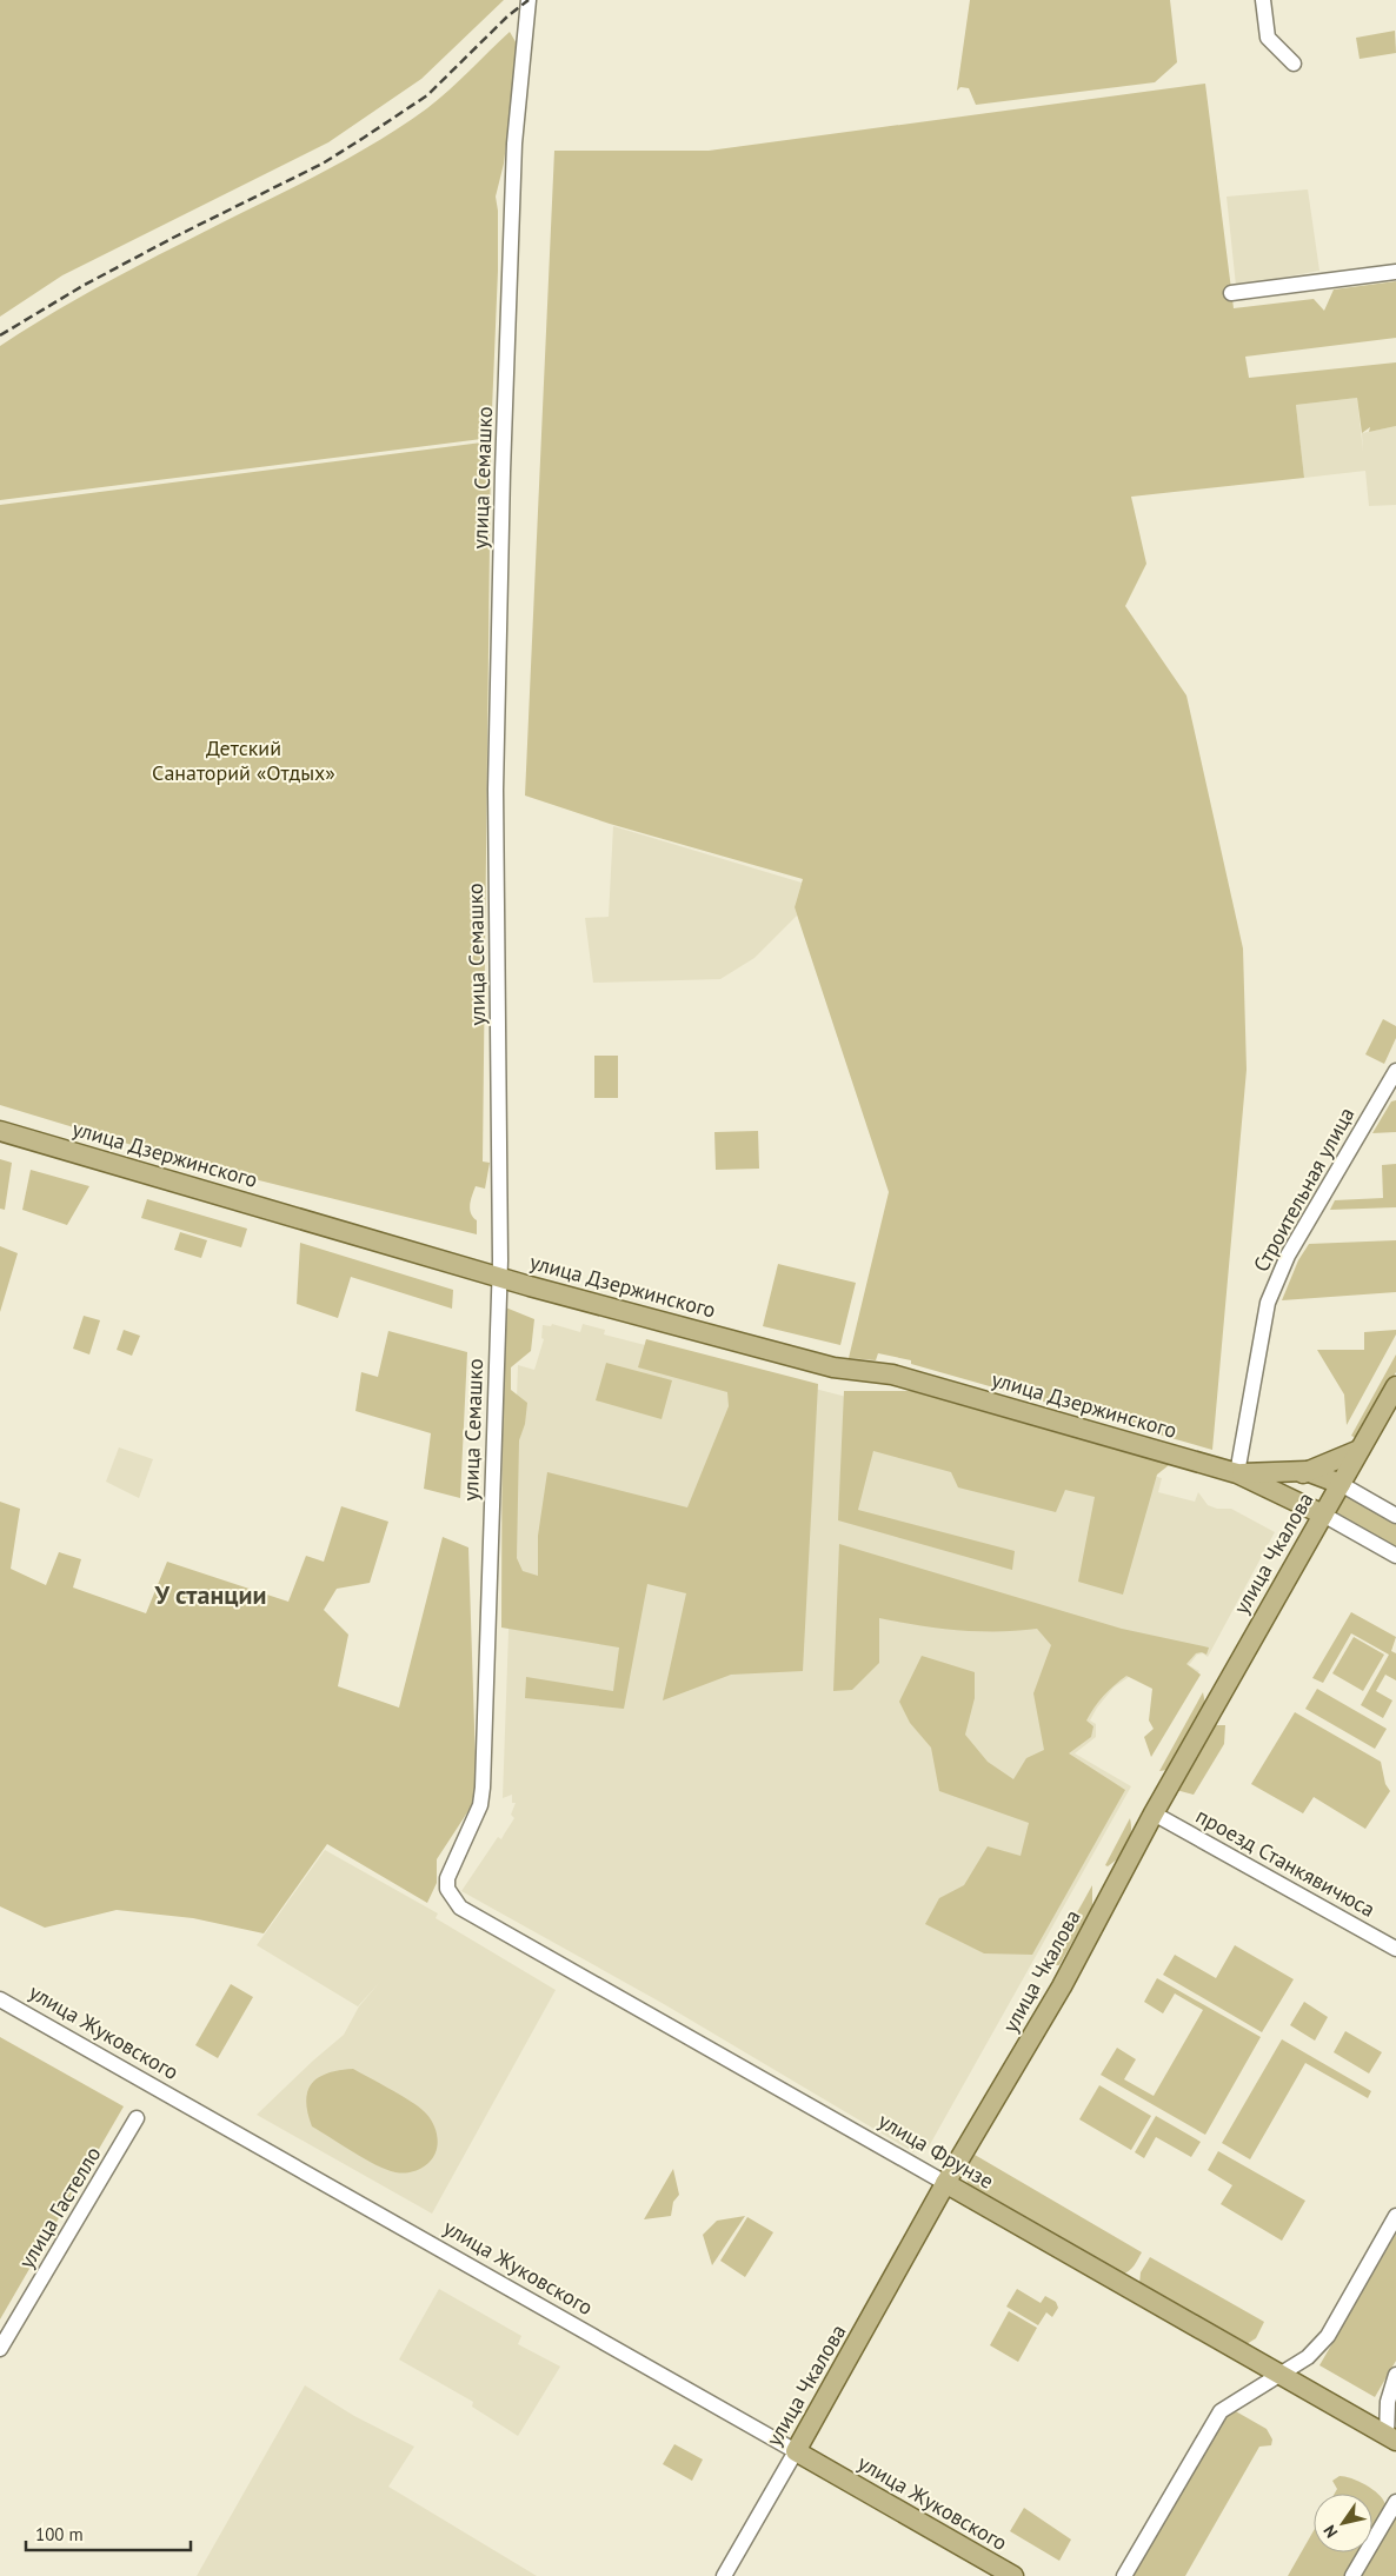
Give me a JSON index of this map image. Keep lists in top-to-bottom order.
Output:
{
  "streets": {
    "main road": [
      "улица Дзержинского",
      "улица Чкалова",
      "улица Жуковского",
      "улица Фрунзе"
    ],
    "street": [
      "улица Семашко",
      "Строительная улица",
      "проезд Станкявичюса",
      "улица Гастелло"
    ]
  },
  "crossings": [
    ["улица Семашко", "улица Дзержинского"],
    ["улица Семашко", "улица Фрунзе"],
    ["улица Дзержинского", "Строительная улица"],
    ["улица Дзержинского", "улица Чкалова"],
    ["улица Чкалова", "проезд Станкявичюса"],
    ["улица Чкалова", "улица Жуковского"],
    ["улица Чкалова", "улица Фрунзе"]
  ],
  "districts": ["У станции"],
  "parks": ["Детский Санаторий «Отдых»"],
  "scale_bar": "100 m",
  "north": "bottom left"
}
